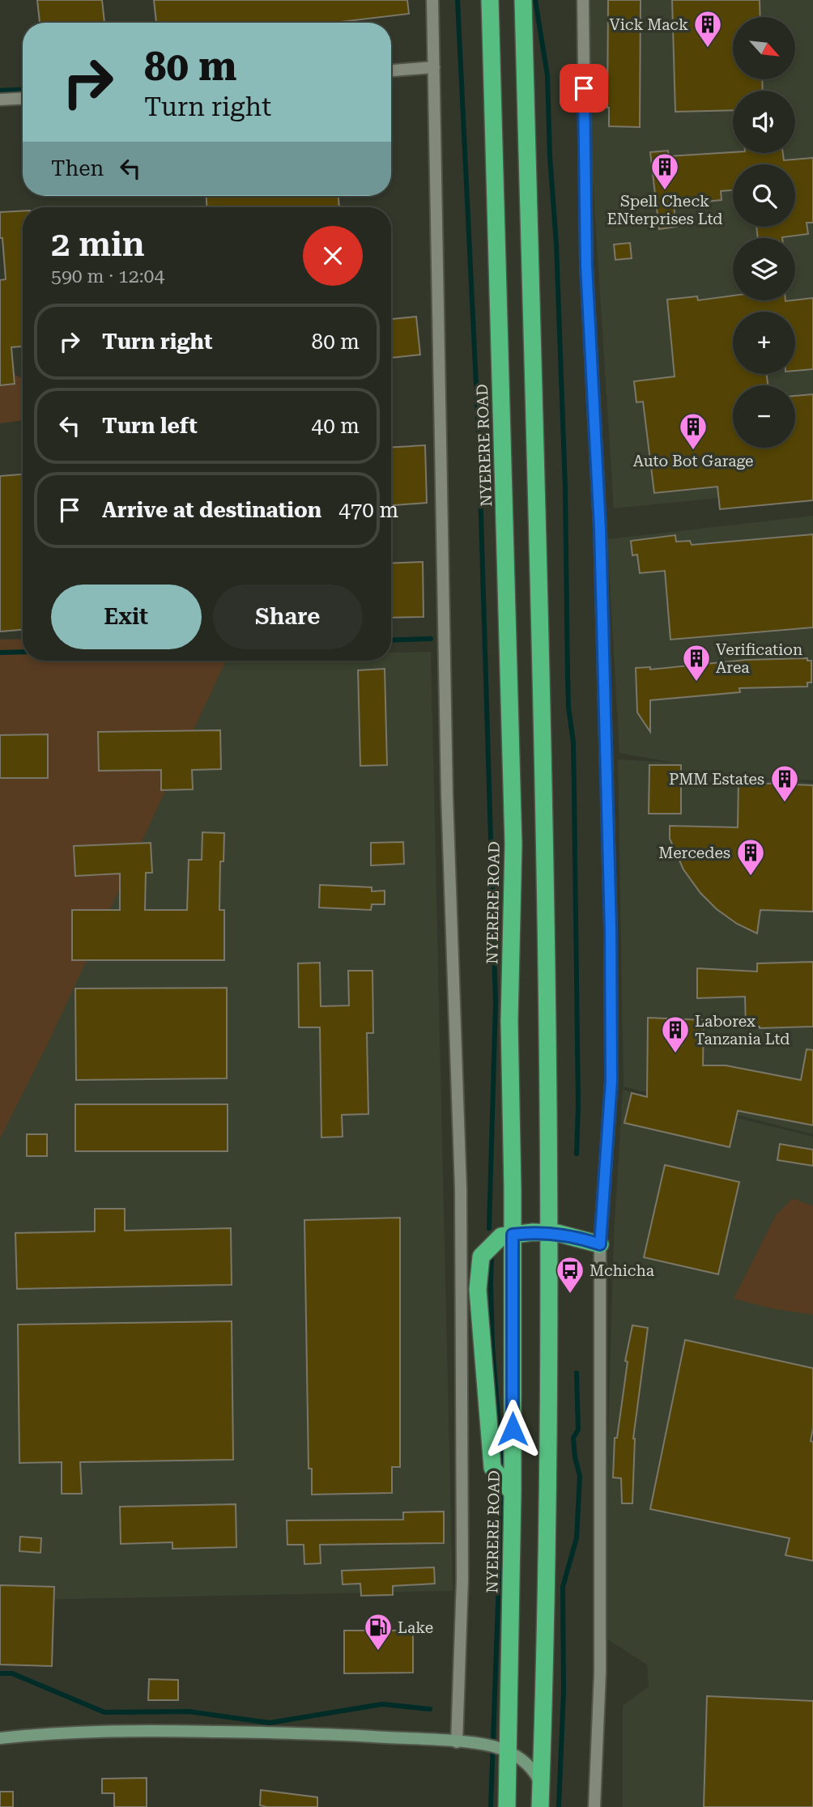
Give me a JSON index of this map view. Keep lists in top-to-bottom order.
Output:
{
  "streets": {
    "highway": ["NYERERE ROAD"]
  },
  "places": {
    "building": [
      "Vick Mack",
      "Spell Check ENterprises Ltd",
      "Auto Bot Garage",
      "Verification Area",
      "PMM Estates",
      "Mercedes",
      "Laborex Tanzania Ltd"
    ],
    "bus stop": ["Mchicha"],
    "fuel station": ["Lake"]
  },
  "north": "bottom right",
  "page": {
    "map_buttons": ["+", "−"],
    "turn": ["80 m", "Turn right"],
    "then": "Then",
    "heading": ["2 min", "590 m · 12:04"],
    "list": [
      {
        "name": "Turn right",
        "value": "80 m"
      },
      {
        "name": "Turn left",
        "value": "40 m"
      },
      {
        "name": "Arrive at destination",
        "value": "470 m"
      }
    ],
    "buttons": ["Exit", "Share"]
  }
}
